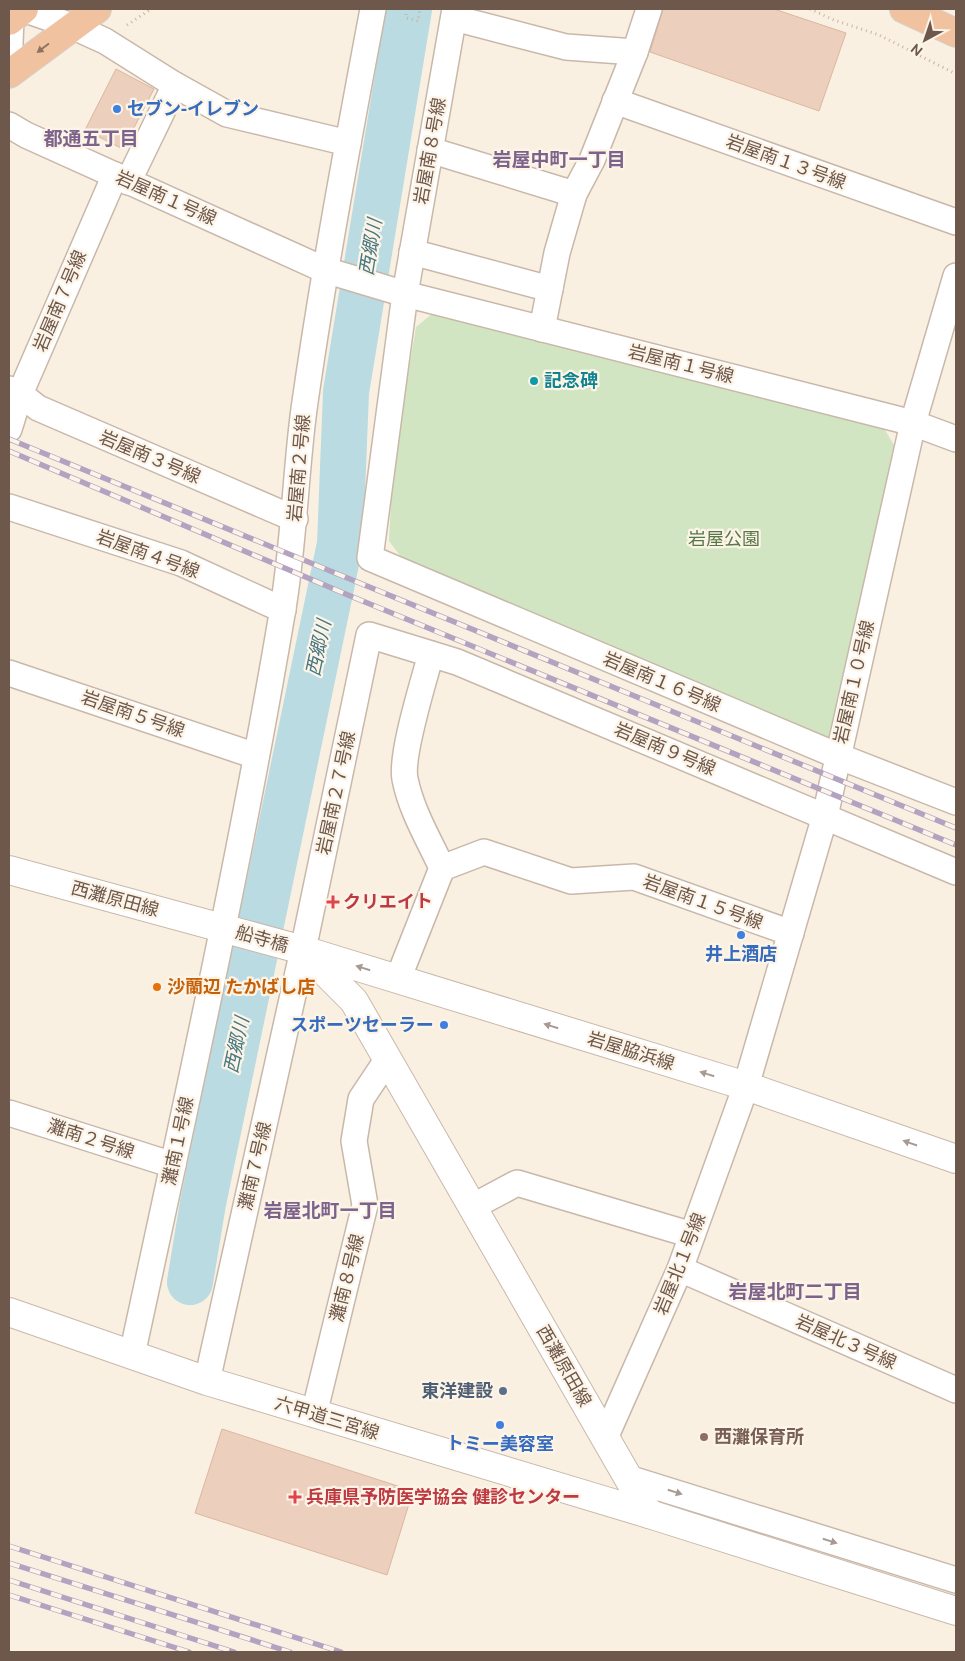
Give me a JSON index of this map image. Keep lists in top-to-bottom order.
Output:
{
  "streets": {
    "street": [
      "岩屋南８号線",
      "岩屋南１３号線",
      "岩屋南１号線",
      "岩屋南７号線",
      "岩屋南３号線",
      "岩屋南２号線",
      "岩屋南４号線",
      "岩屋南１６号線",
      "岩屋南１０号線",
      "岩屋南５号線",
      "岩屋南９号線",
      "岩屋南２７号線",
      "西灘原田線",
      "岩屋南１５号線",
      "船寺橋",
      "岩屋脇浜線",
      "灘南２号線",
      "灘南１号線",
      "灘南７号線",
      "岩屋北１号線",
      "灘南８号線",
      "岩屋北３号線",
      "六甲道三宮線"
    ]
  },
  "crossings": [
    ["岩屋南８号線", "岩屋南１号線"],
    ["岩屋南８号線", "岩屋南１６号線"],
    ["岩屋南１号線", "岩屋南７号線"],
    ["岩屋南１号線", "岩屋南２号線"],
    ["岩屋南１号線", "岩屋南１０号線"],
    ["岩屋南７号線", "岩屋南３号線"],
    ["岩屋南３号線", "岩屋南２号線"],
    ["岩屋南２号線", "岩屋南４号線"],
    ["岩屋南２号線", "岩屋南５号線"],
    ["岩屋南２号線", "西灘原田線"],
    ["岩屋南２号線", "船寺橋"],
    ["岩屋南２号線", "灘南１号線"],
    ["岩屋南１６号線", "岩屋南１０号線"],
    ["岩屋南１０号線", "岩屋南９号線"],
    ["岩屋南１０号線", "岩屋南１５号線"],
    ["岩屋南１０号線", "岩屋脇浜線"],
    ["岩屋南１０号線", "岩屋北１号線"],
    ["岩屋南９号線", "岩屋南２７号線"],
    ["岩屋南２７号線", "西灘原田線"],
    ["岩屋南２７号線", "船寺橋"],
    ["岩屋南２７号線", "岩屋脇浜線"],
    ["岩屋南２７号線", "灘南７号線"],
    ["西灘原田線", "船寺橋"],
    ["西灘原田線", "岩屋脇浜線"],
    ["西灘原田線", "灘南１号線"],
    ["西灘原田線", "灘南７号線"],
    ["西灘原田線", "岩屋北１号線"],
    ["西灘原田線", "灘南８号線"],
    ["西灘原田線", "六甲道三宮線"],
    ["船寺橋", "岩屋脇浜線"],
    ["船寺橋", "灘南１号線"],
    ["船寺橋", "灘南７号線"],
    ["岩屋脇浜線", "灘南７号線"],
    ["岩屋脇浜線", "岩屋北１号線"],
    ["灘南２号線", "灘南１号線"],
    ["灘南１号線", "六甲道三宮線"],
    ["灘南７号線", "六甲道三宮線"],
    ["岩屋北１号線", "岩屋北３号線"],
    ["灘南８号線", "六甲道三宮線"]
  ],
  "districts": [
    "都通五丁目",
    "岩屋中町一丁目",
    "岩屋北町一丁目",
    "岩屋北町二丁目"
  ],
  "water": ["西郷川"],
  "parks": ["岩屋公園"],
  "places": {
    "other": [
      "セブン-イレブン",
      "記念碑",
      "井上酒店",
      "沙蘭辺 たかばし店",
      "スポーツセーラー",
      "東洋建設",
      "トミー美容室",
      "西灘保育所"
    ],
    "health": ["クリエイト", "兵庫県予防医学協会 健診センター"]
  },
  "north": "bottom left"
}
